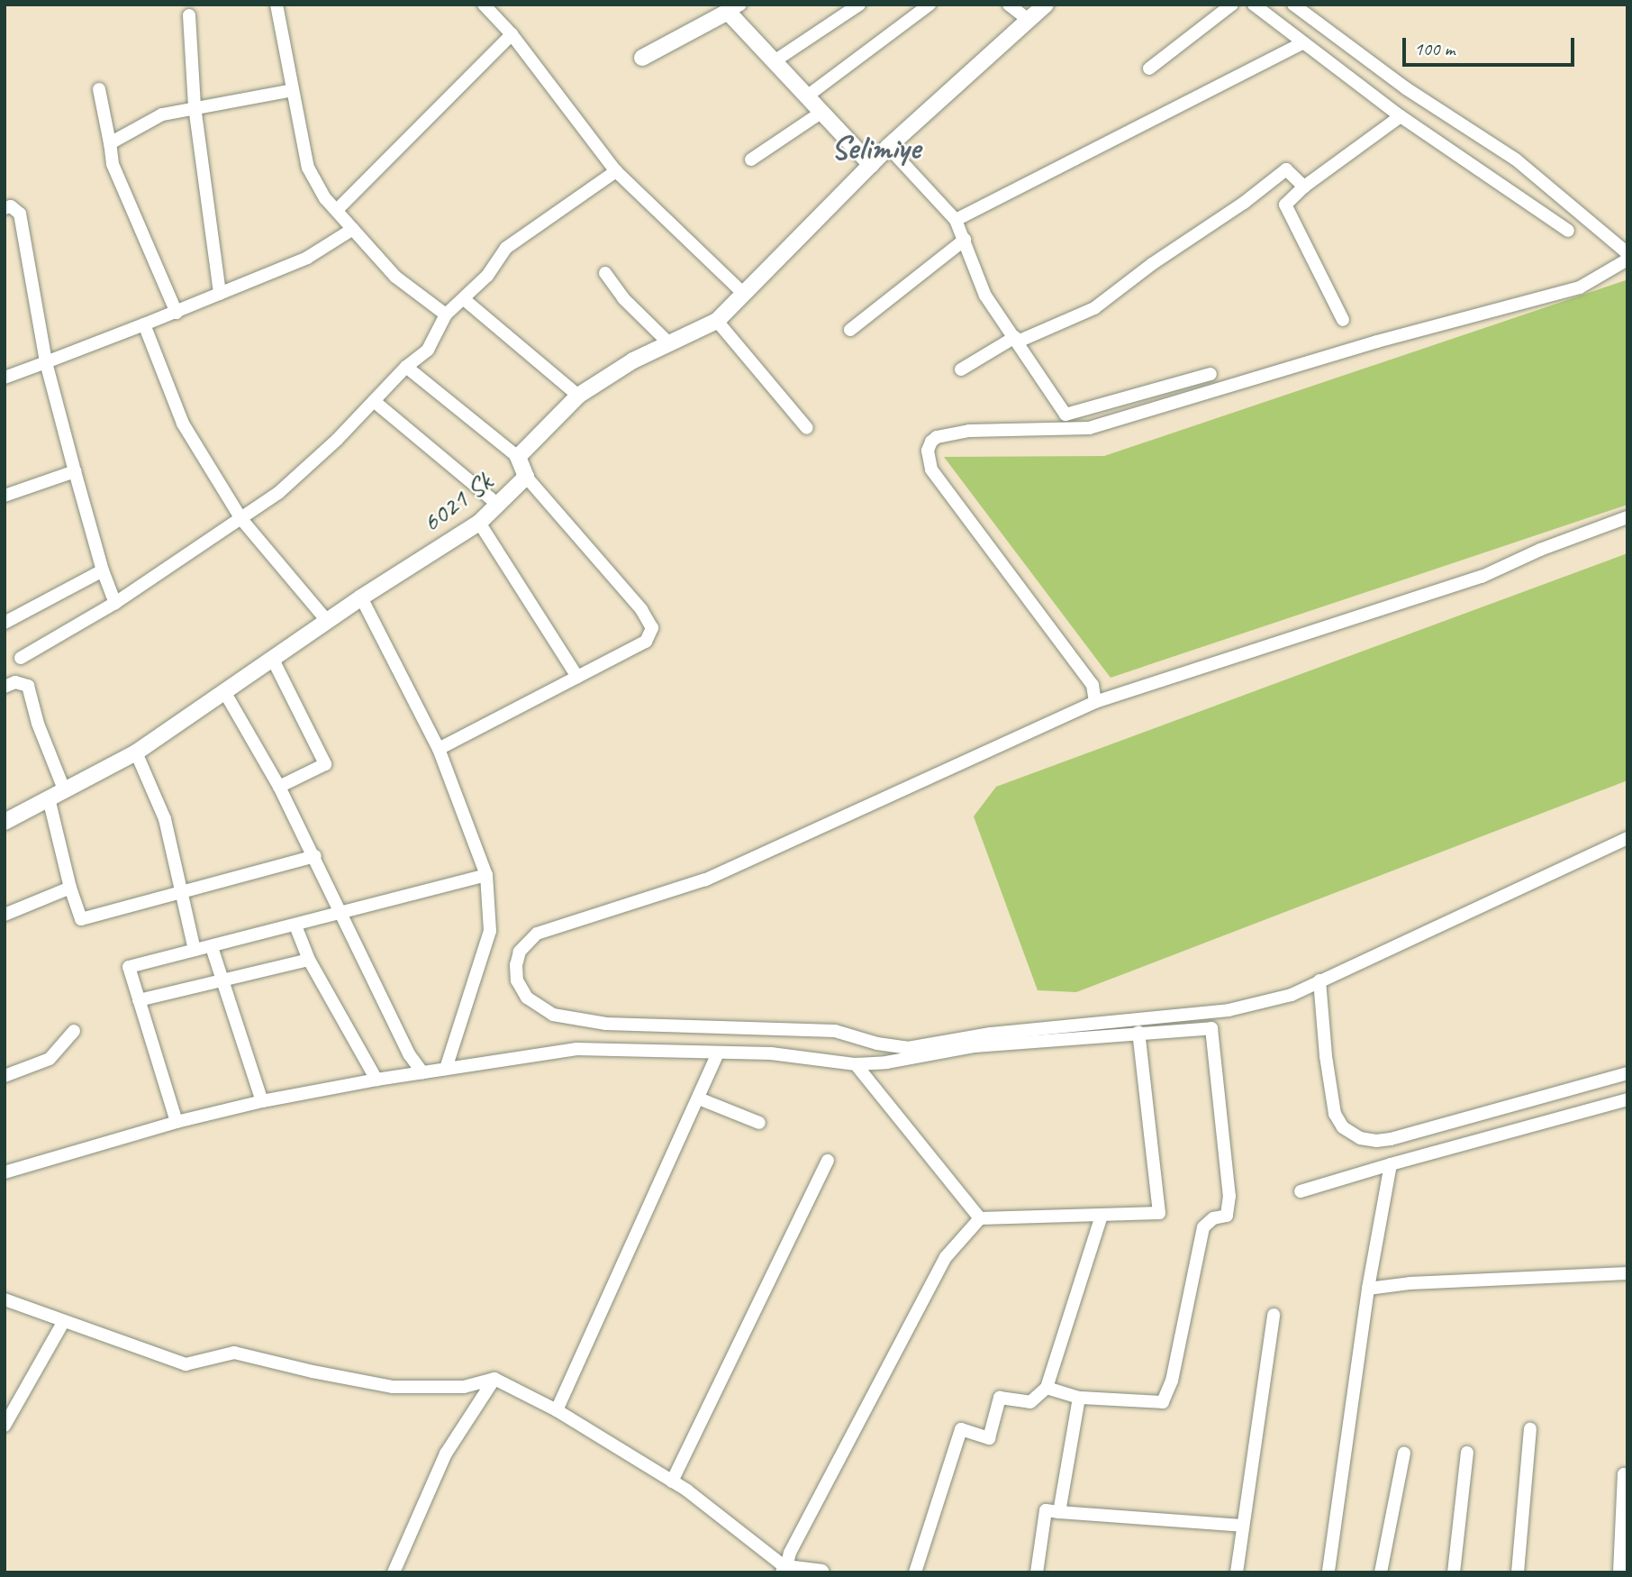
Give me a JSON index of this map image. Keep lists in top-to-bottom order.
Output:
{
  "streets": {
    "street": ["6021 Sk"]
  },
  "districts": ["Selimiye"],
  "scale_bar": "100 m"
}
